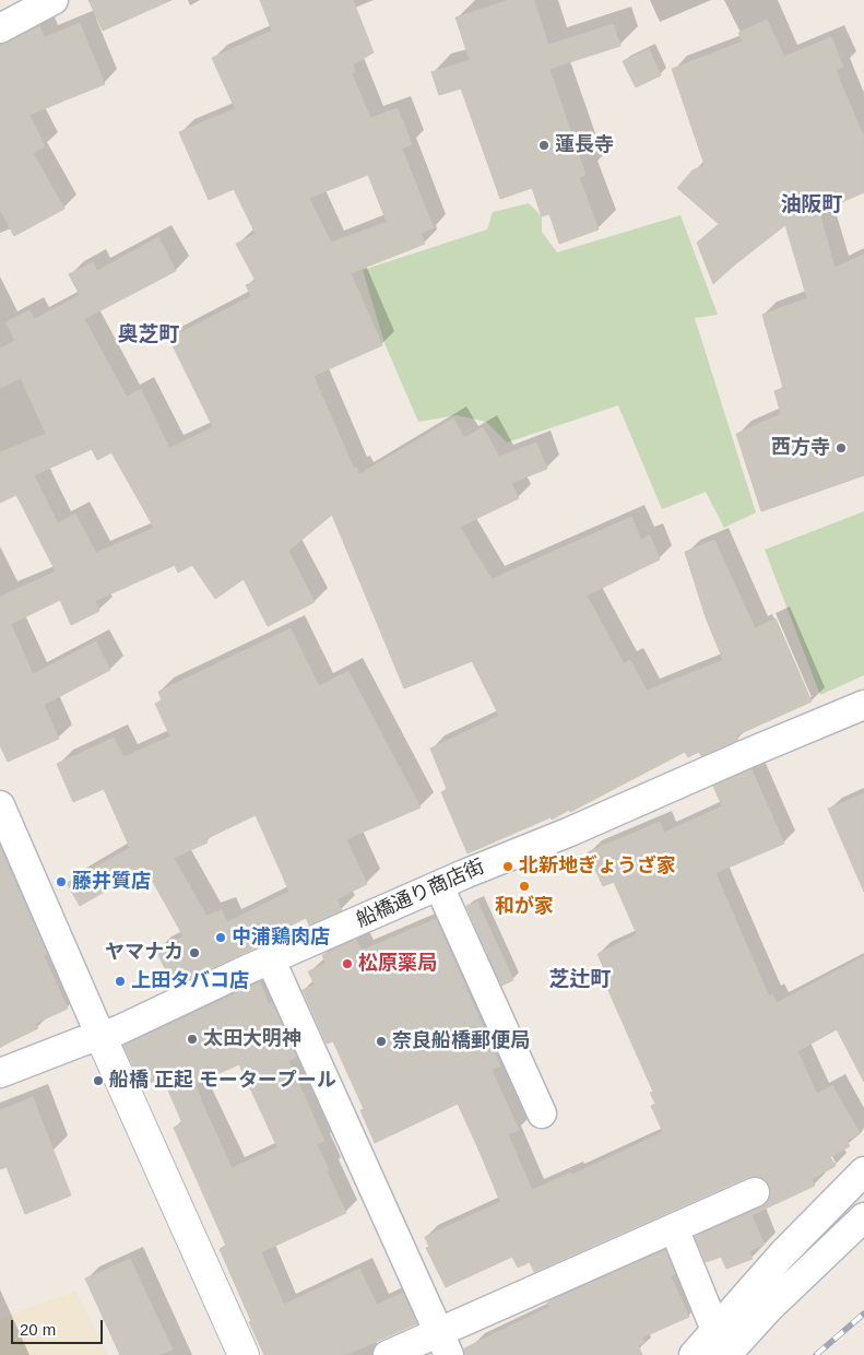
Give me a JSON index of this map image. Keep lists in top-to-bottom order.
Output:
{
  "streets": {
    "street": ["船橋通り商店街"]
  },
  "districts": ["油阪町", "奥芝町", "芝辻町"],
  "places": [
    "蓮長寺",
    "西方寺",
    "北新地ぎょうざ家",
    "藤井質店",
    "和が家",
    "中浦鶏肉店",
    "ヤマナカ",
    "松原薬局",
    "上田タバコ店",
    "太田大明神",
    "奈良船橋郵便局",
    "船橋 正起 モータープール"
  ],
  "scale_bar": "20 m"
}
